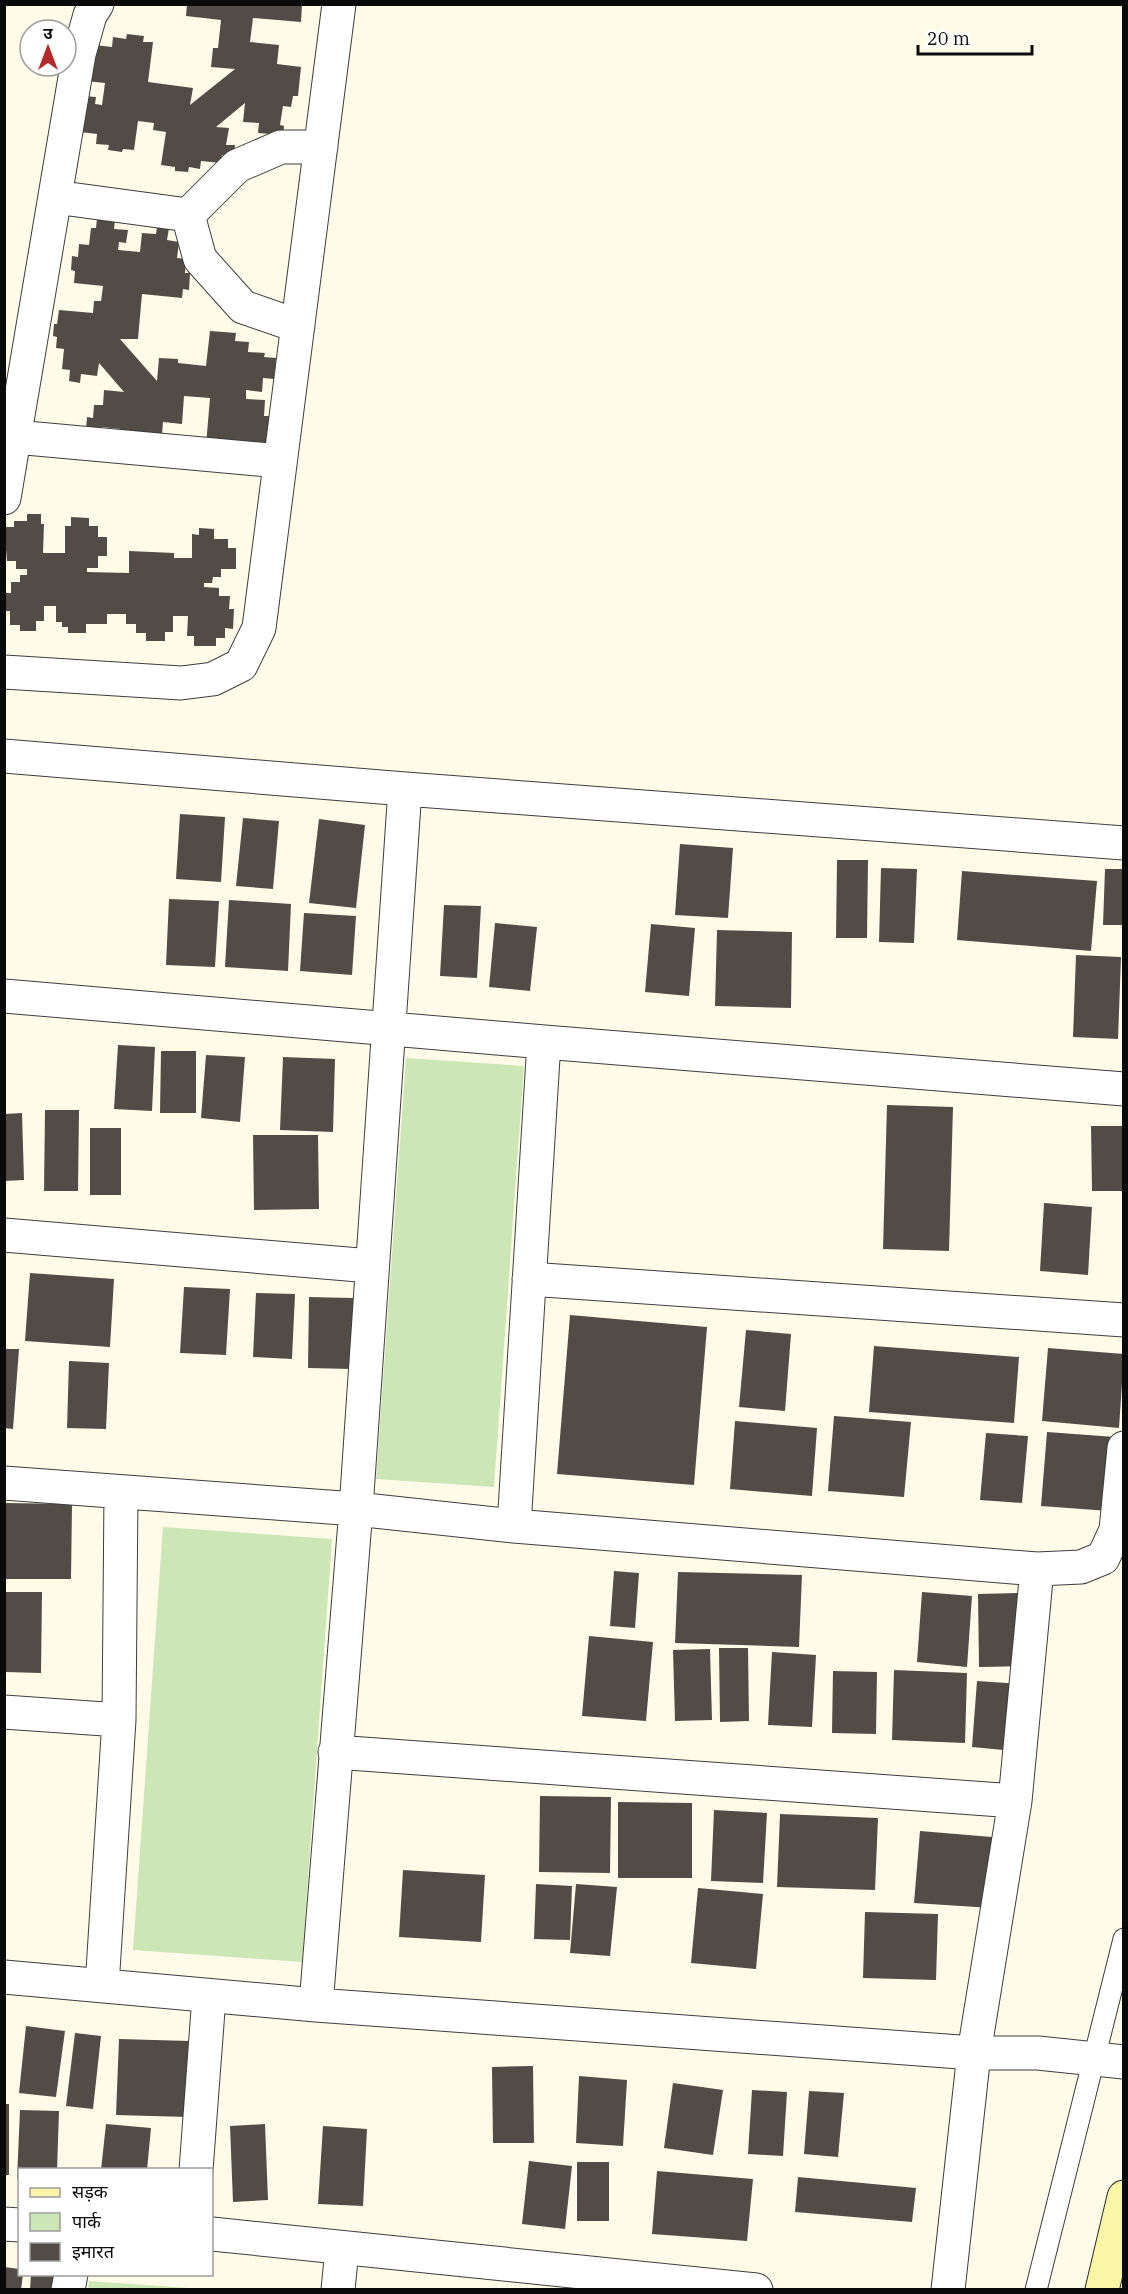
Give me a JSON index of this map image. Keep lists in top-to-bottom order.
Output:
{
  "legend": ["सड़क", "पार्क", "इमारत"],
  "scale_bar": "20 m",
  "north": "top"
}
